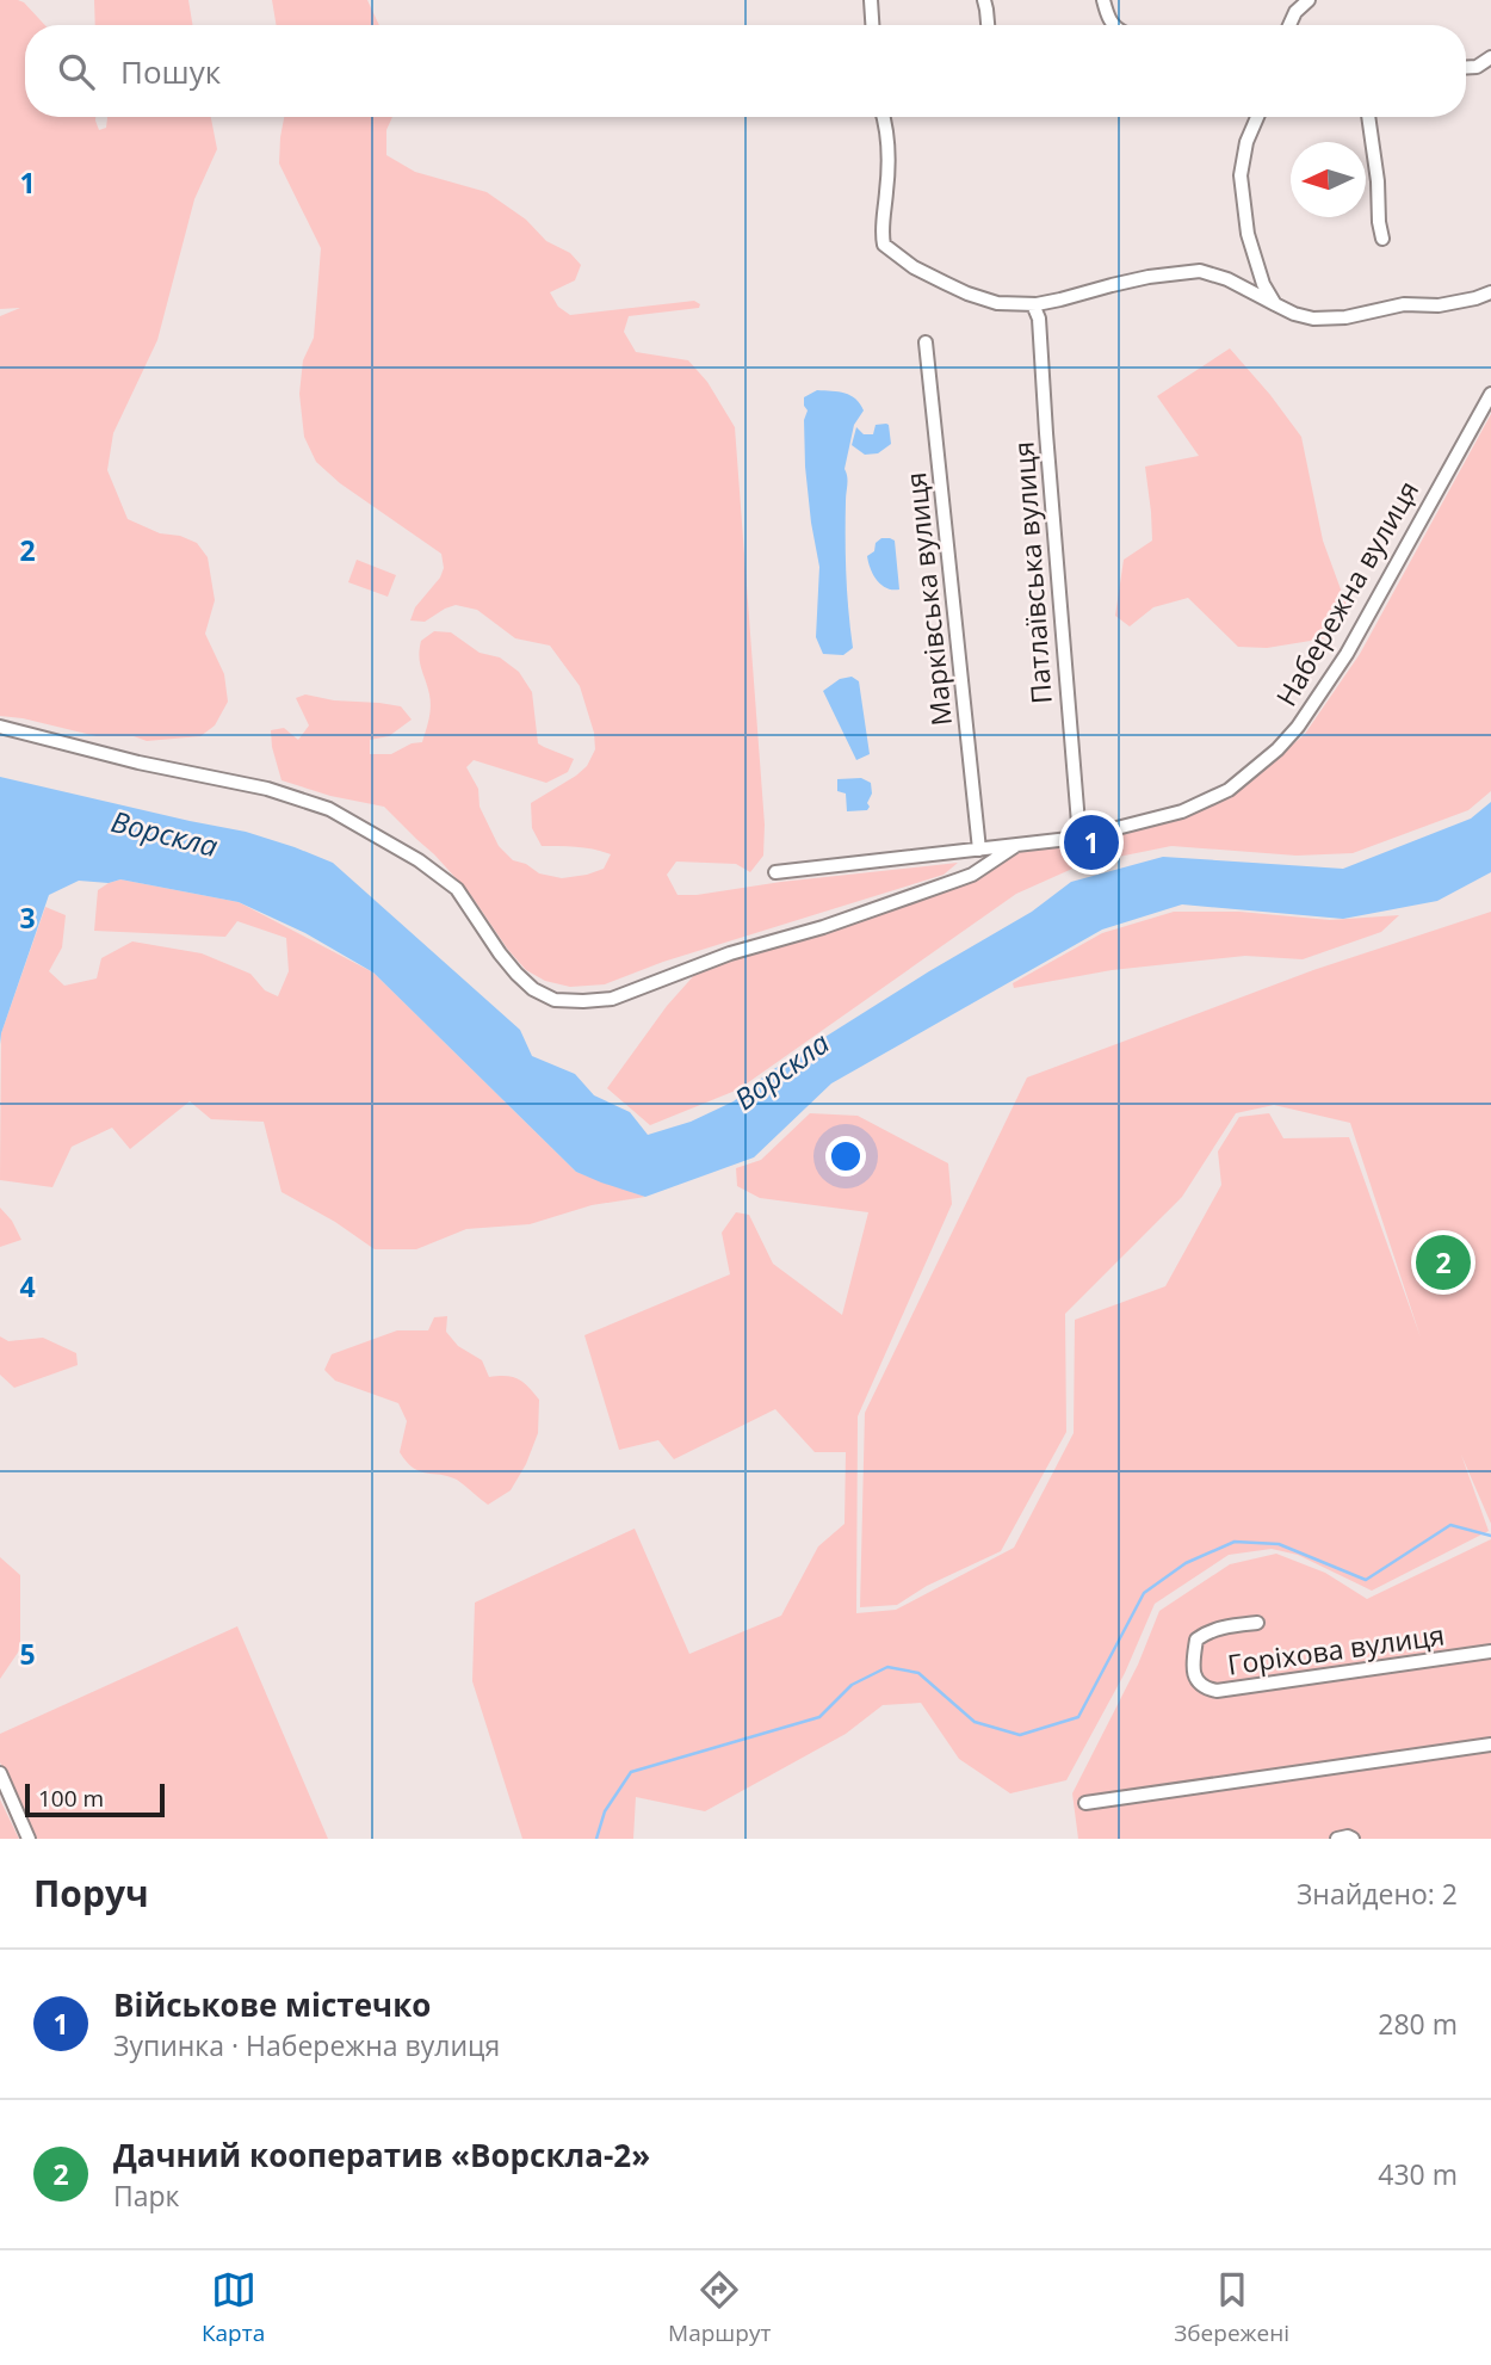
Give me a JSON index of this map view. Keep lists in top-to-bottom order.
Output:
{
  "streets": {
    "street": [
      "Патлаївська вулиця",
      "Набережна вулиця",
      "Марківська вулиця",
      "Горіхова вулиця"
    ]
  },
  "crossings": [
    ["Патлаївська вулиця", "Набережна вулиця"],
    ["Набережна вулиця", "Марківська вулиця"]
  ],
  "water": ["Ворскла"],
  "scale_bar": "100 m",
  "north": "left",
  "page": {
    "search": "Пошук",
    "pins": ["1", "2"],
    "scale": "100 m",
    "heading": ["Поруч", "Знайдено: 2"],
    "list": [
      {
        "mark": "1",
        "name": "Військове містечко",
        "note": "Зупинка · Набережна вулиця",
        "value": "280 m"
      },
      {
        "mark": "2",
        "name": "Дачний кооператив «Ворскла-2»",
        "note": "Парк",
        "value": "430 m"
      }
    ],
    "nav": ["Карта", "Маршрут", "Збережені"]
  },
  "grid": {
    "rows": [
      "1",
      "2",
      "3",
      "4",
      "5"
    ]
  }
}
